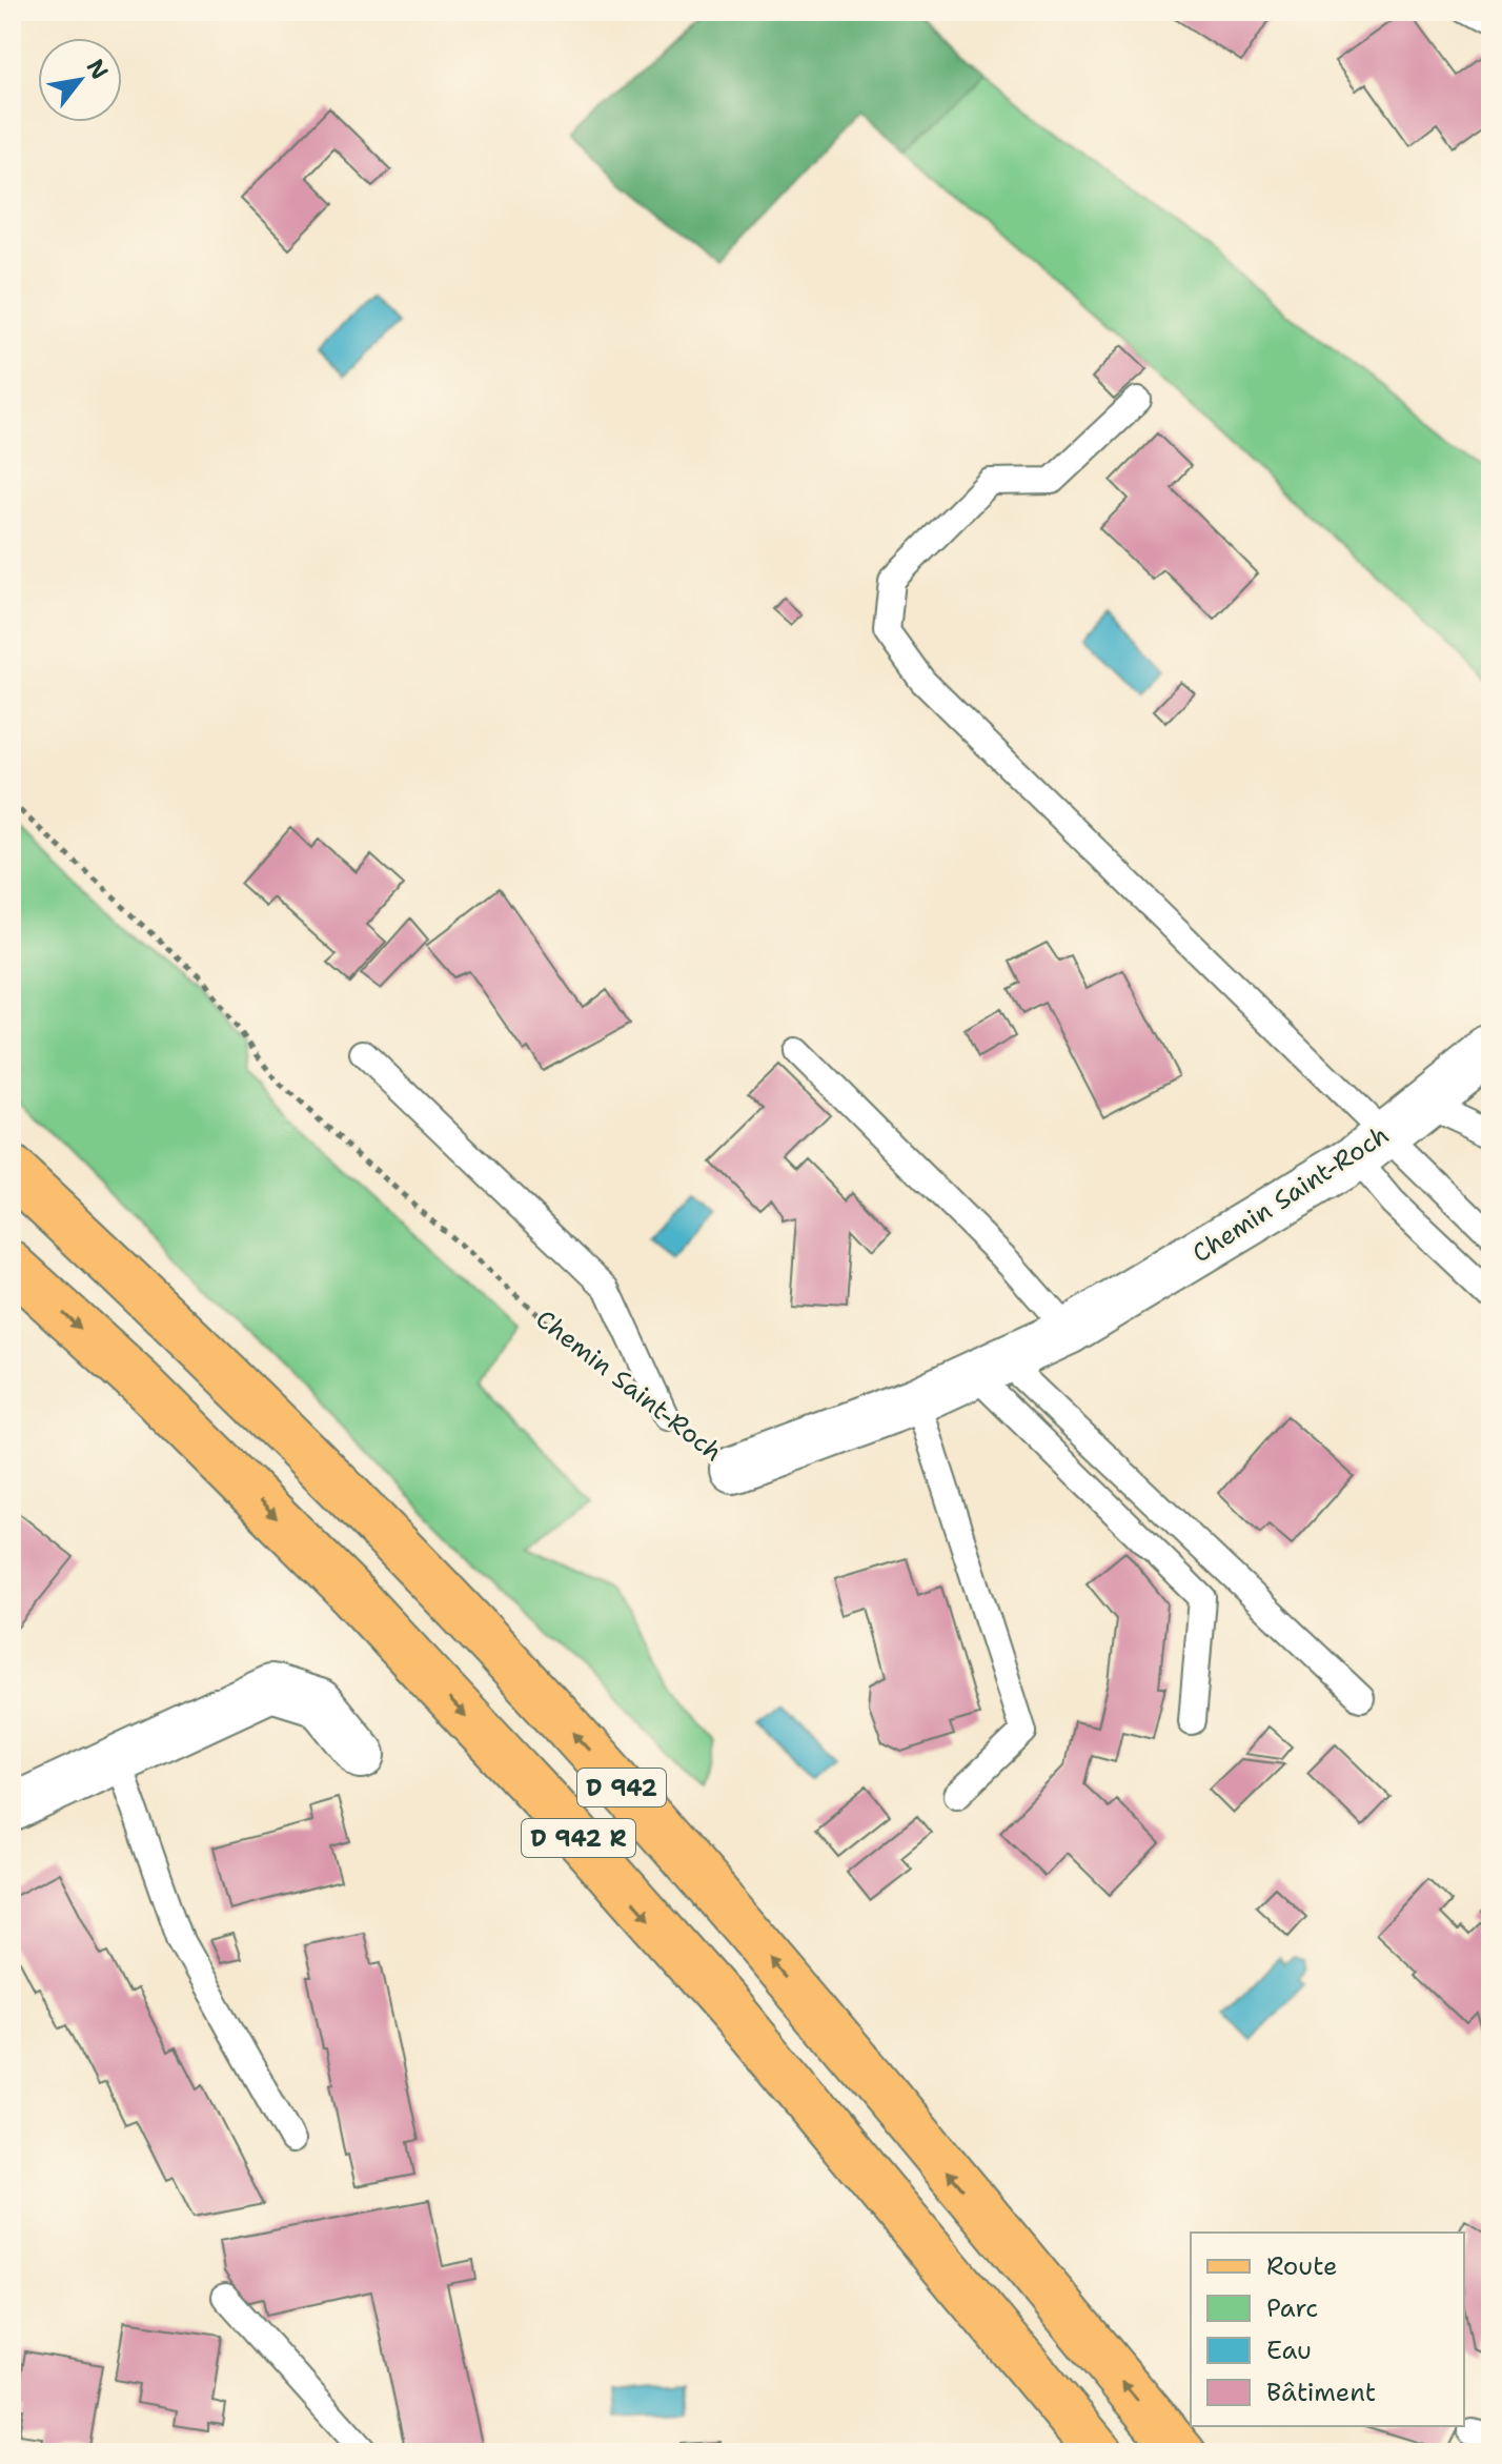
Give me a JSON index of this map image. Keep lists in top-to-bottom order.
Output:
{
  "streets": {
    "main road": ["D 942", "D 942 R"],
    "street": ["Chemin Saint-Roch"]
  },
  "legend": [
    "Route",
    "Parc",
    "Eau",
    "Bâtiment"
  ],
  "north": "top right"
}
